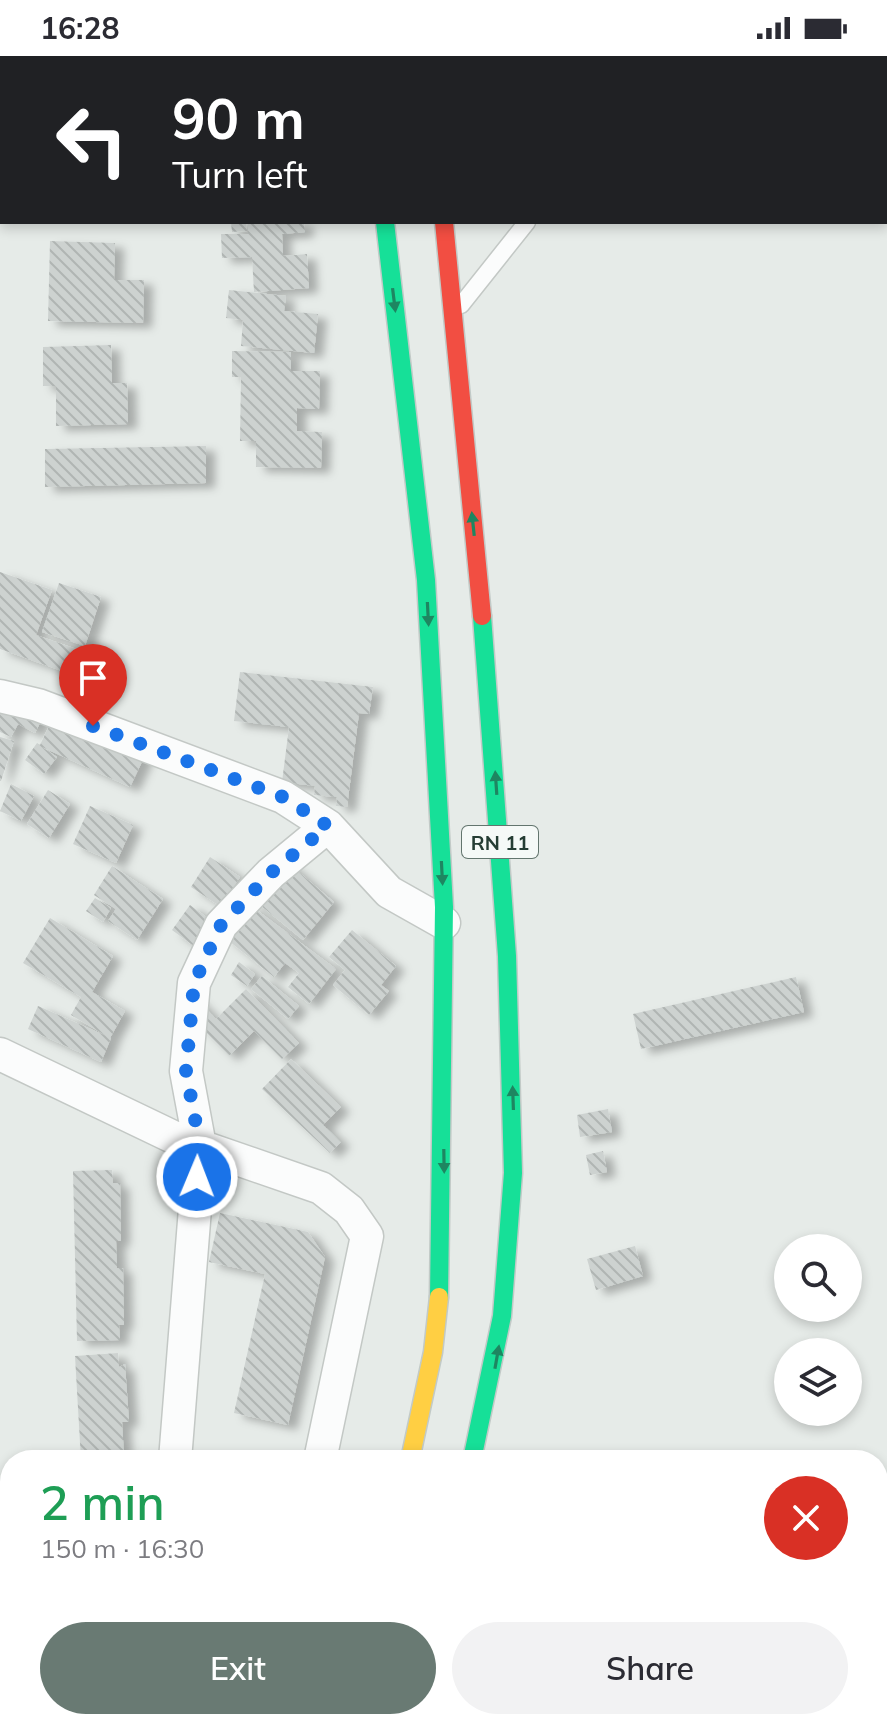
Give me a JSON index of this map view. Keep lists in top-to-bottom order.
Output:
{
  "streets": {
    "highway": ["RN 11"]
  },
  "page": {
    "status": "16:28",
    "turn": ["90 m", "Turn left"],
    "heading": ["2 min", "150 m · 16:30"],
    "buttons": ["Exit", "Share"]
  }
}
